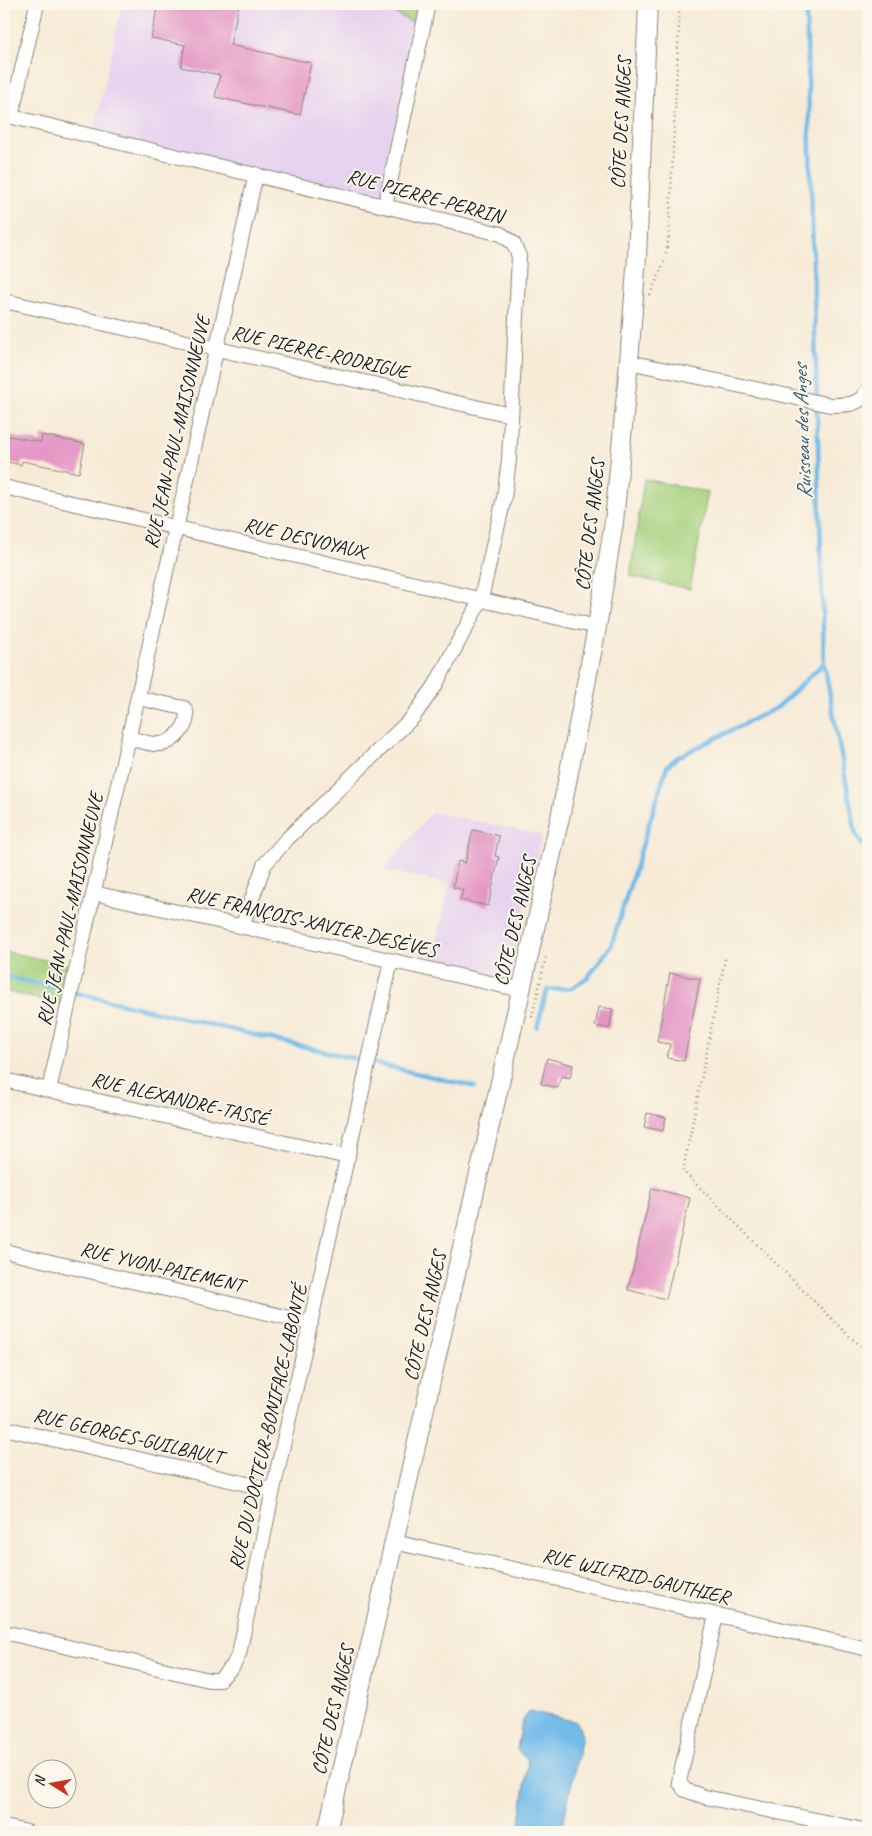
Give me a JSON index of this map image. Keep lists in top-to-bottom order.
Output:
{
  "streets": {
    "street": [
      "CÔTE DES ANGES",
      "RUE PIERRE-PERRIN",
      "RUE PIERRE-RODRIGUE",
      "RUE JEAN-PAUL-MAISONNEUVE",
      "RUE DESVOYAUX",
      "RUE FRANÇOIS-XAVIER-DESÈVES",
      "RUE ALEXANDRE-TASSÉ",
      "RUE YVON-PAIEMENT",
      "RUE DU DOCTEUR-BONIFACE-LABONTÉ",
      "RUE GEORGES-GUILBAULT",
      "RUE WILFRID-GAUTHIER"
    ]
  },
  "crossings": [
    ["CÔTE DES ANGES", "RUE DESVOYAUX"],
    ["CÔTE DES ANGES", "RUE FRANÇOIS-XAVIER-DESÈVES"],
    ["CÔTE DES ANGES", "RUE WILFRID-GAUTHIER"],
    ["RUE PIERRE-PERRIN", "RUE PIERRE-RODRIGUE"],
    ["RUE PIERRE-PERRIN", "RUE JEAN-PAUL-MAISONNEUVE"],
    ["RUE PIERRE-PERRIN", "RUE DESVOYAUX"],
    ["RUE PIERRE-PERRIN", "RUE FRANÇOIS-XAVIER-DESÈVES"],
    ["RUE PIERRE-RODRIGUE", "RUE JEAN-PAUL-MAISONNEUVE"],
    ["RUE JEAN-PAUL-MAISONNEUVE", "RUE DESVOYAUX"],
    ["RUE JEAN-PAUL-MAISONNEUVE", "RUE FRANÇOIS-XAVIER-DESÈVES"],
    ["RUE JEAN-PAUL-MAISONNEUVE", "RUE ALEXANDRE-TASSÉ"],
    ["RUE FRANÇOIS-XAVIER-DESÈVES", "RUE DU DOCTEUR-BONIFACE-LABONTÉ"],
    ["RUE ALEXANDRE-TASSÉ", "RUE DU DOCTEUR-BONIFACE-LABONTÉ"],
    ["RUE YVON-PAIEMENT", "RUE DU DOCTEUR-BONIFACE-LABONTÉ"],
    ["RUE DU DOCTEUR-BONIFACE-LABONTÉ", "RUE GEORGES-GUILBAULT"]
  ],
  "water": ["Ruisseau des Anges"],
  "north": "left"
}
